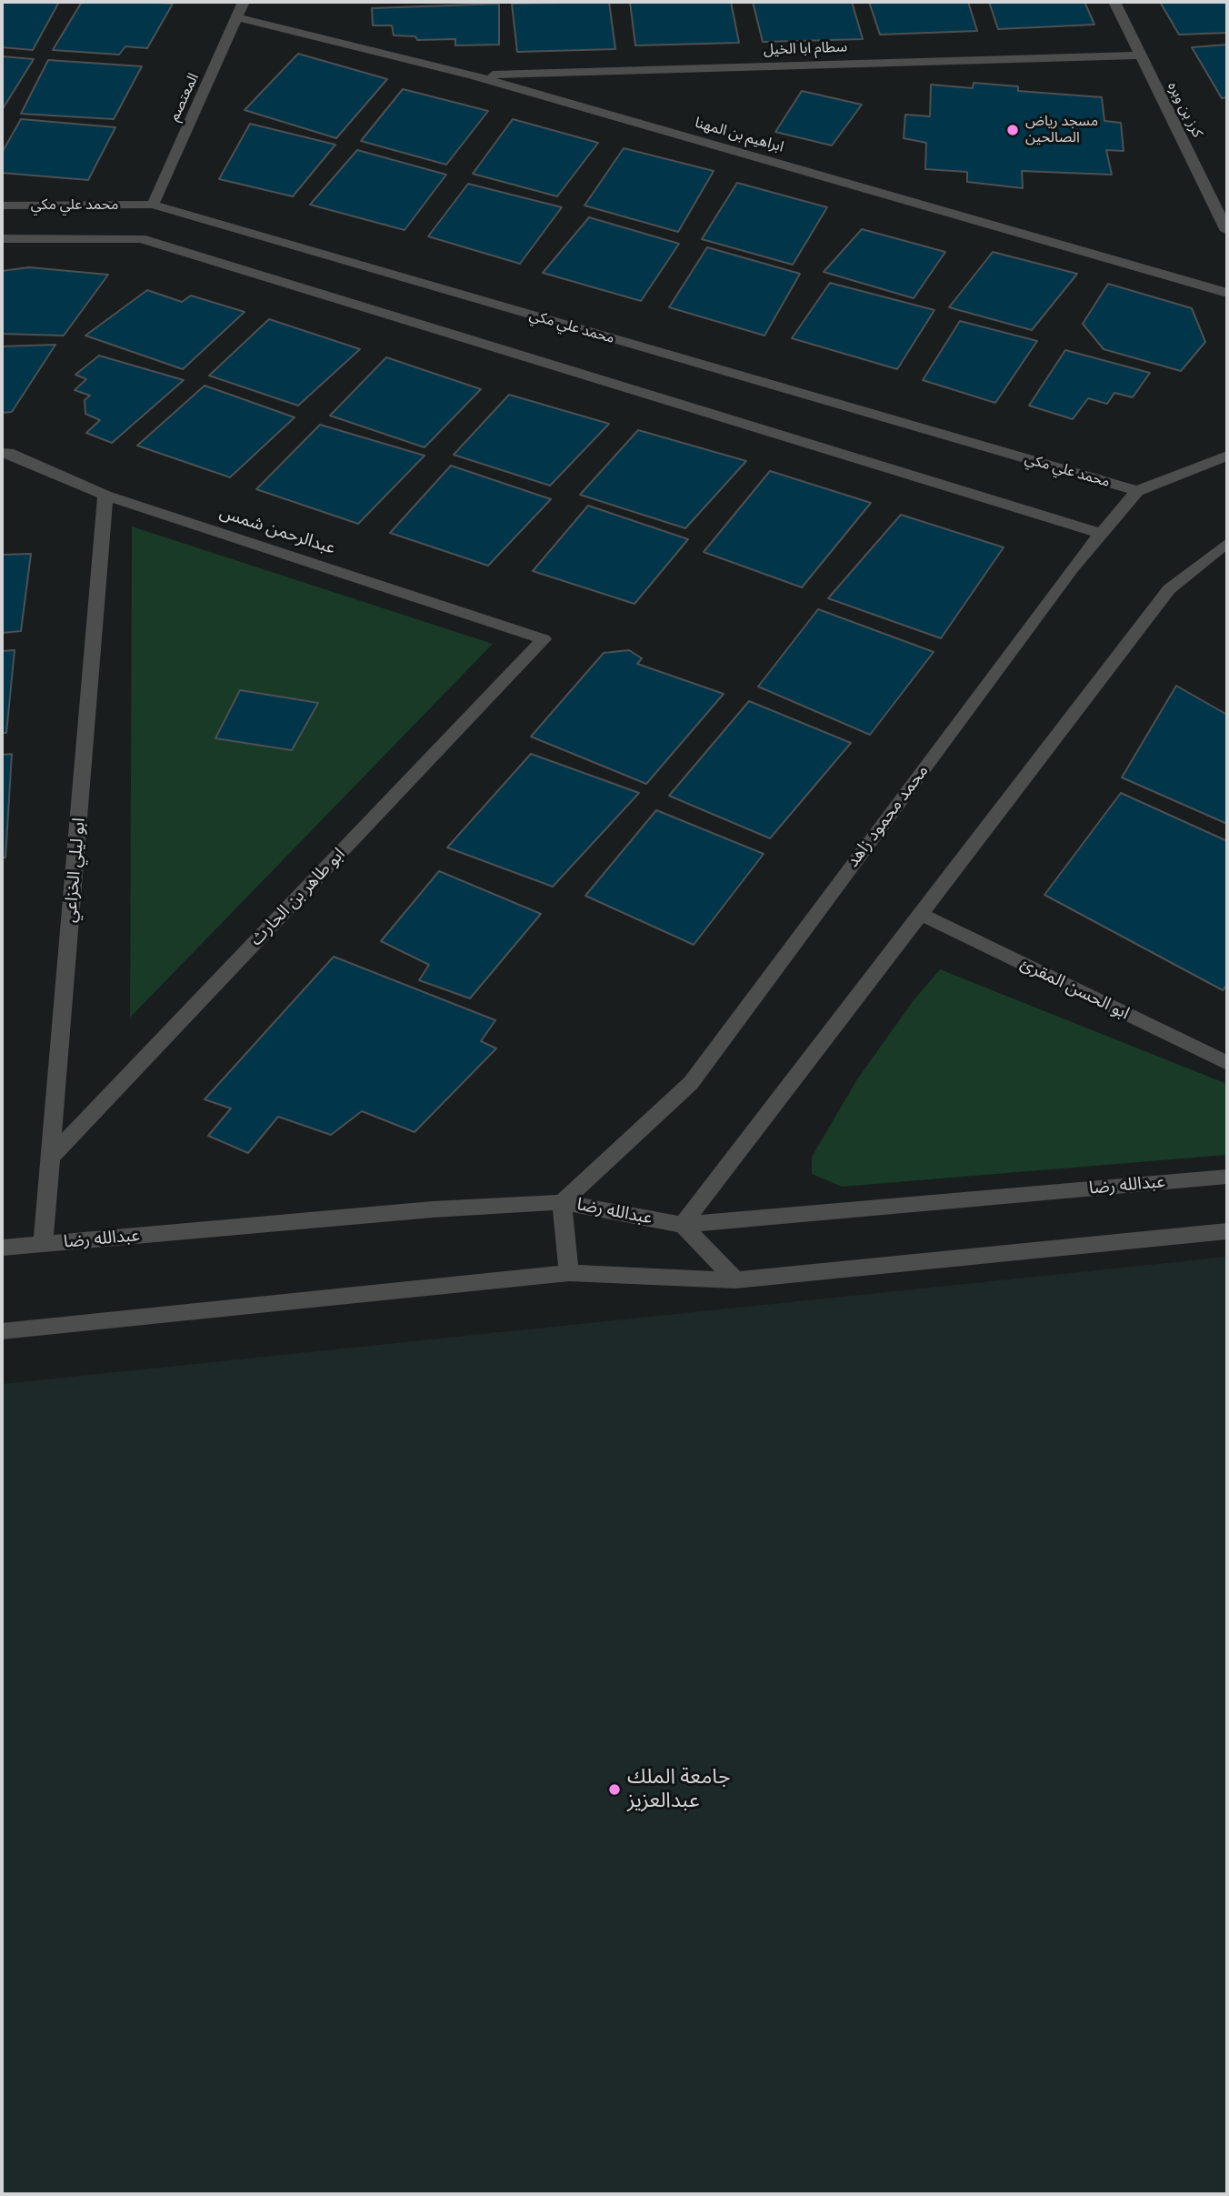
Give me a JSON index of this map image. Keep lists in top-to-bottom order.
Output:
{
  "streets": {
    "street": [
      "سطام ابا الخيل",
      "المعتصم",
      "كرز بن وبره",
      "ابراهيم بن المهنا",
      "محمد علي مكي",
      "عبدالرحمن شمس",
      "محمد محمود زاهد",
      "ابو ليلي الخزاعي",
      "ابو طاهر بن الحارث",
      "ابو الحسن المقرئ",
      "عبدالله رضا"
    ]
  },
  "crossings": [
    ["سطام ابا الخيل", "كرز بن وبره"],
    ["سطام ابا الخيل", "ابراهيم بن المهنا"],
    ["المعتصم", "ابراهيم بن المهنا"],
    ["المعتصم", "محمد علي مكي"],
    ["محمد علي مكي", "محمد محمود زاهد"],
    ["عبدالرحمن شمس", "ابو ليلي الخزاعي"],
    ["عبدالرحمن شمس", "ابو طاهر بن الحارث"],
    ["محمد محمود زاهد", "عبدالله رضا"],
    ["ابو ليلي الخزاعي", "ابو طاهر بن الحارث"],
    ["ابو ليلي الخزاعي", "عبدالله رضا"]
  ],
  "places": ["مسجد رياض الصالحين", "جامعة الملك عبدالعزيز"]
}
